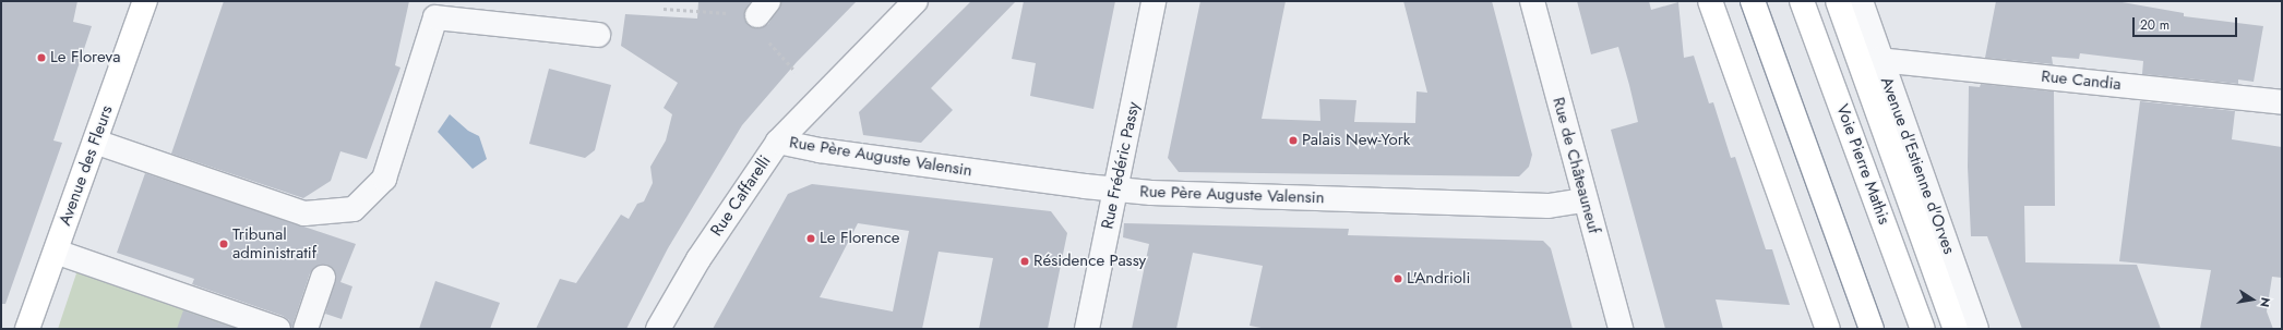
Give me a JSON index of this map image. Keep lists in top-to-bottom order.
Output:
{
  "streets": {
    "main road": ["Voie Pierre Mathis", "Avenue des Fleurs"],
    "street": [
      "Rue Candia",
      "Rue Père Auguste Valensin",
      "Rue Frédéric Passy",
      "Rue de Châteauneuf",
      "Avenue d'Estienne d'Orves",
      "Rue Caffarelli"
    ]
  },
  "crossings": [
    ["Rue Candia", "Avenue d'Estienne d'Orves"],
    ["Rue Père Auguste Valensin", "Rue Frédéric Passy"],
    ["Rue Père Auguste Valensin", "Rue de Châteauneuf"],
    ["Rue Père Auguste Valensin", "Rue Caffarelli"]
  ],
  "places": [
    "Le Floreva",
    "Palais New-York",
    "Le Florence",
    "Tribunal administratif",
    "Résidence Passy",
    "L'Andrioli"
  ],
  "scale_bar": "20 m",
  "north": "right"
}
